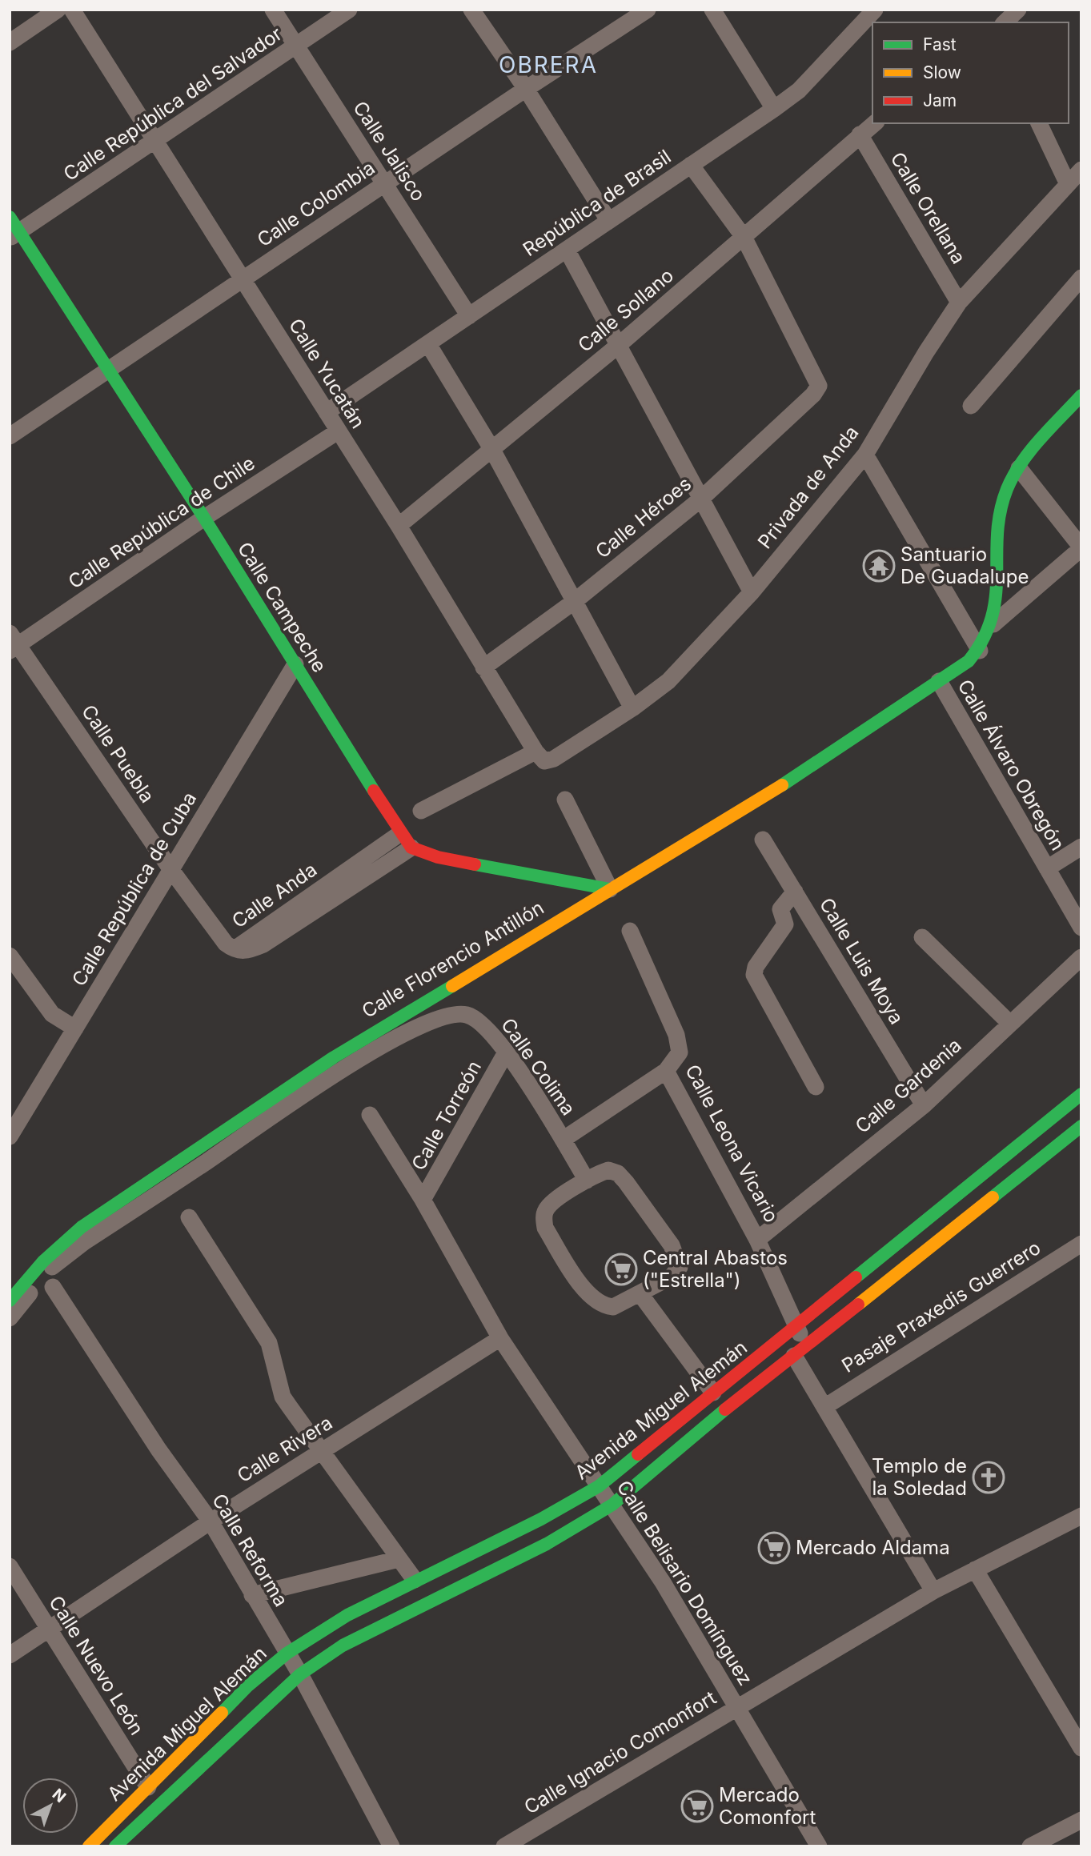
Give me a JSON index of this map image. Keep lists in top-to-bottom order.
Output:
{
  "streets": {
    "main road": ["Calle Campeche", "Calle Florencio Antillón", "Avenida Miguel Alemán"],
    "street": [
      "Calle República del Salvador",
      "Calle Jalisco",
      "República de Brasil",
      "Calle Colombia",
      "Calle Orellana",
      "Calle Sollano",
      "Calle Yucatán",
      "Privada de Anda",
      "Calle Héroes",
      "Calle República de Chile",
      "Calle Puebla",
      "Calle Álvaro Obregón",
      "Calle República de Cuba",
      "Calle Anda",
      "Calle Luis Moya",
      "Calle Colima",
      "Calle Gardenia",
      "Calle Torreón",
      "Calle Leona Vicario",
      "Pasaje Praxedis Guerrero",
      "Calle Rivera",
      "Calle Reforma",
      "Calle Belisario Domínguez",
      "Calle Nuevo León",
      "Calle Ignacio Comonfort"
    ]
  },
  "crossings": [
    ["Calle República del Salvador", "Calle Jalisco"],
    ["Calle República del Salvador", "Calle Yucatán"],
    ["Calle República del Salvador", "Calle Campeche"],
    ["Calle Jalisco", "República de Brasil"],
    ["Calle Jalisco", "Calle Colombia"],
    ["República de Brasil", "Calle Yucatán"],
    ["Calle Colombia", "Calle Yucatán"],
    ["Calle Colombia", "Calle Campeche"],
    ["Calle Orellana", "Calle Sollano"],
    ["Calle Orellana", "Privada de Anda"],
    ["Calle Sollano", "Calle Yucatán"],
    ["Calle Sollano", "Calle Héroes"],
    ["Calle Yucatán", "Privada de Anda"],
    ["Calle Yucatán", "Calle Héroes"],
    ["Calle Yucatán", "Calle República de Chile"],
    ["Calle República de Chile", "Calle Campeche"],
    ["Calle República de Chile", "Calle Puebla"],
    ["Calle Campeche", "Calle República de Cuba"],
    ["Calle Campeche", "Calle Anda"],
    ["Calle Puebla", "Calle República de Cuba"],
    ["Calle Puebla", "Calle Anda"],
    ["Calle Álvaro Obregón", "Calle Florencio Antillón"],
    ["Calle Luis Moya", "Calle Gardenia"],
    ["Calle Colima", "Calle Torreón"],
    ["Calle Gardenia", "Calle Leona Vicario"],
    ["Calle Torreón", "Calle Belisario Domínguez"],
    ["Calle Leona Vicario", "Pasaje Praxedis Guerrero"],
    ["Calle Leona Vicario", "Avenida Miguel Alemán"],
    ["Calle Leona Vicario", "Calle Ignacio Comonfort"],
    ["Avenida Miguel Alemán", "Calle Reforma"],
    ["Avenida Miguel Alemán", "Calle Belisario Domínguez"],
    ["Avenida Miguel Alemán", "Calle Nuevo León"],
    ["Calle Rivera", "Calle Reforma"],
    ["Calle Rivera", "Calle Belisario Domínguez"],
    ["Calle Rivera", "Calle Nuevo León"],
    ["Calle Belisario Domínguez", "Calle Ignacio Comonfort"]
  ],
  "districts": ["OBRERA"],
  "places": {
    "temple": ["Santuario De Guadalupe"],
    "supermarket": ["Central Abastos (\"Estrella\")", "Mercado Aldama", "Mercado Comonfort"],
    "church": ["Templo de la Soledad"]
  },
  "legend": ["Fast", "Slow", "Jam"],
  "north": "top right"
}
